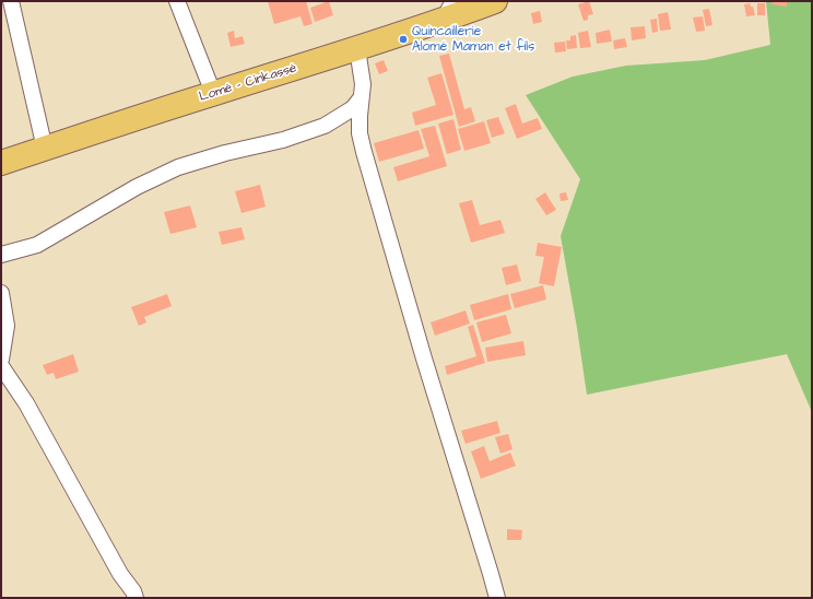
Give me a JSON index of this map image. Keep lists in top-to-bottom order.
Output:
{
  "streets": {
    "highway": ["Lomé - Cinkassé"]
  },
  "places": ["Quincaillerie Alomé Maman et fils"]
}
